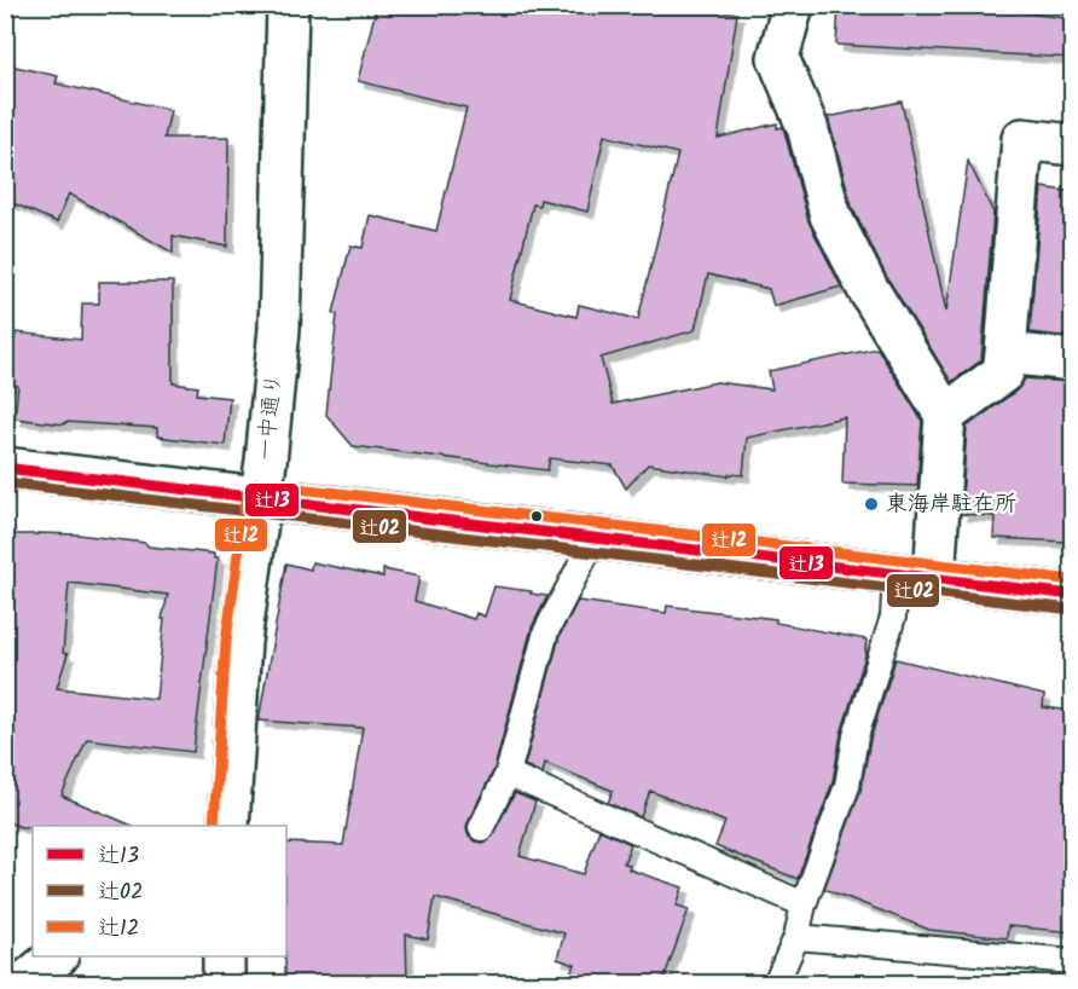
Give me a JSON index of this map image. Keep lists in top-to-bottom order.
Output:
{
  "streets": {
    "street": ["一中通り"]
  },
  "places": ["東海岸駐在所"],
  "lines": ["transit line 辻13", "transit line 辻02", "transit line 辻12"],
  "legend": ["辻13", "辻02", "辻12"]
}
